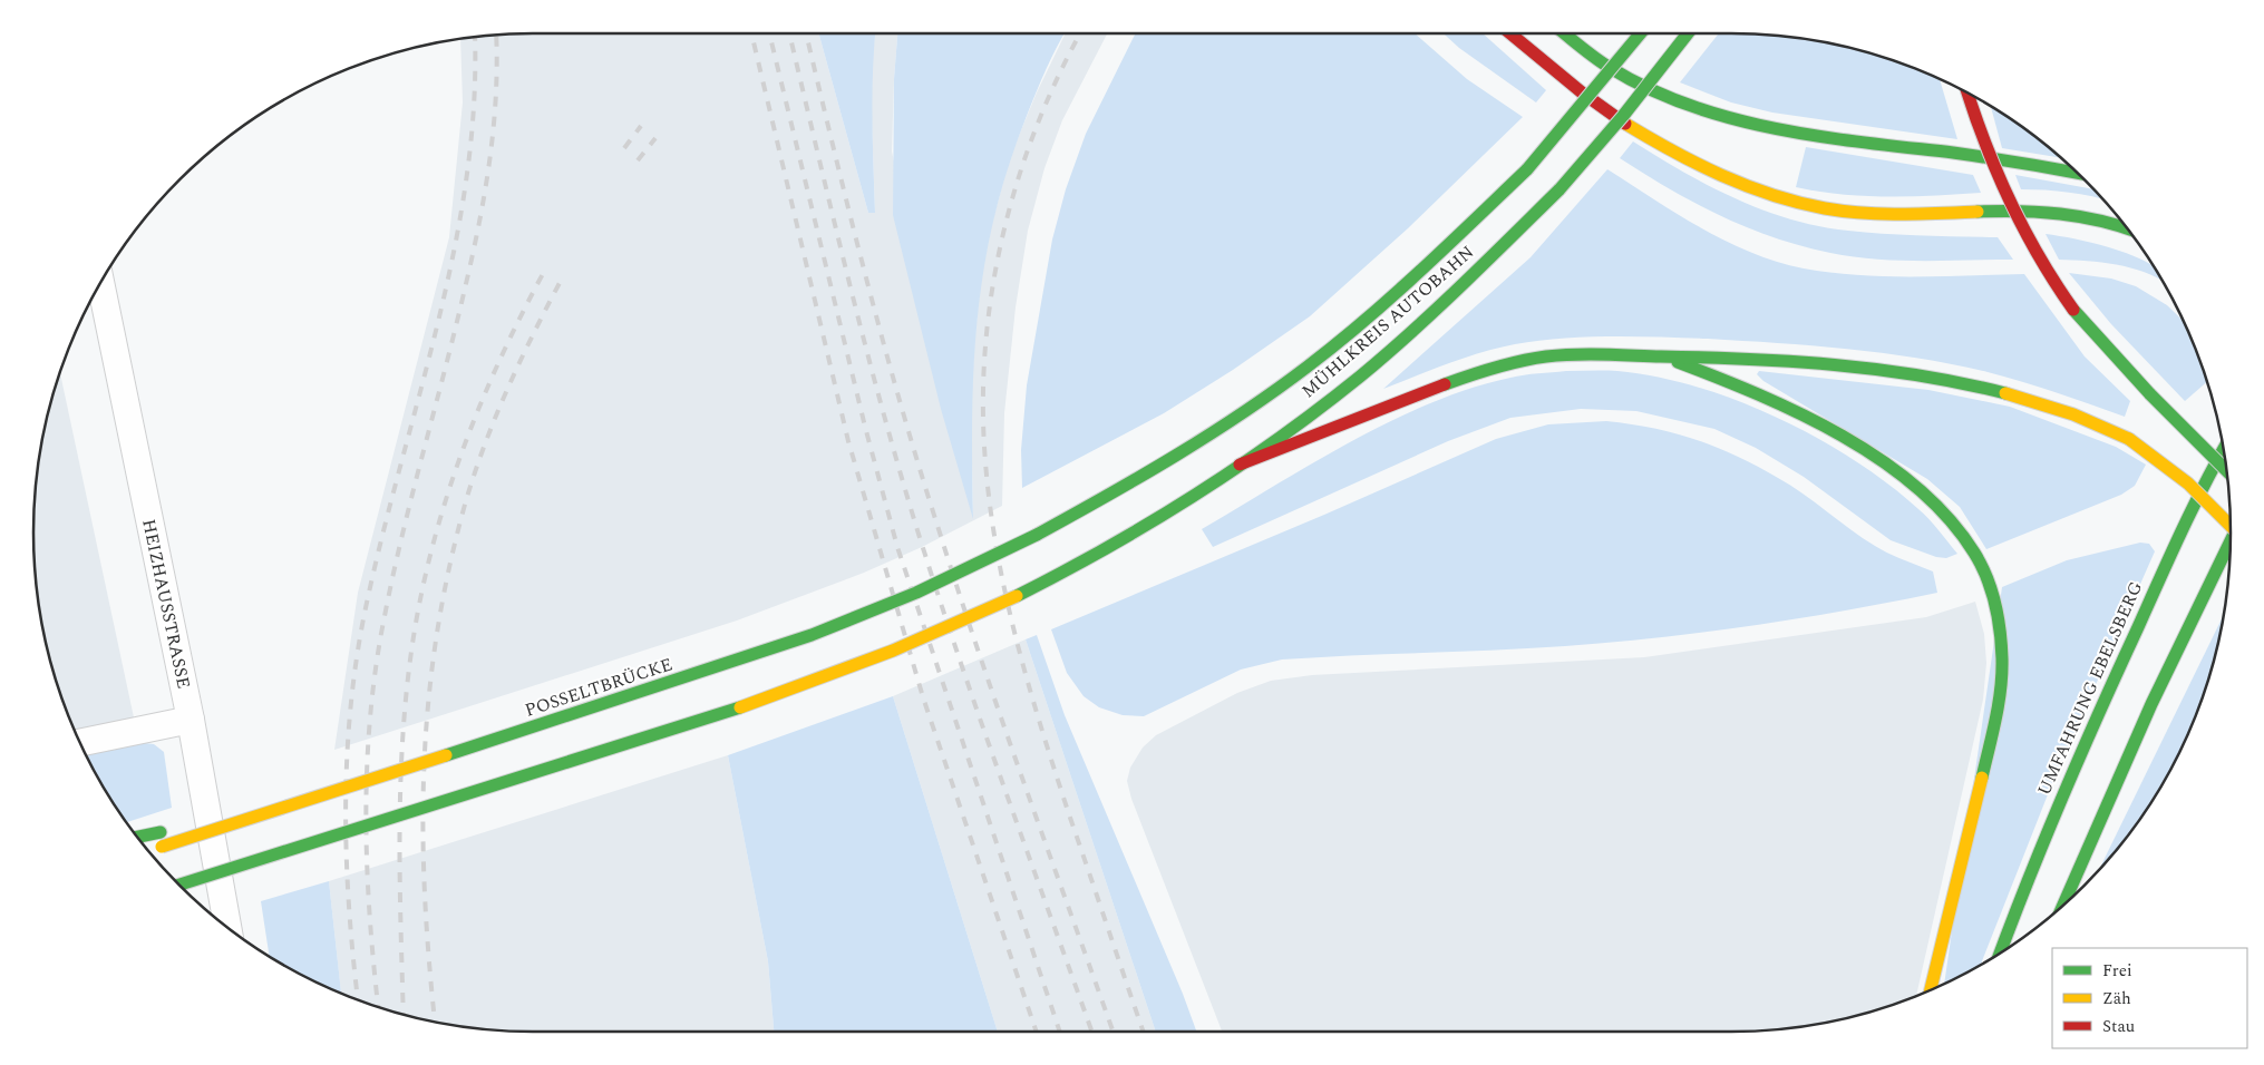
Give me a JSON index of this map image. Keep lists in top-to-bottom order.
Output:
{
  "streets": {
    "main road": ["MÜHLKREIS AUTOBAHN", "POSSELTBRÜCKE", "UMFAHRUNG EBELSBERG"],
    "street": ["HEIZHAUSSTRASSE"]
  },
  "crossings": [
    ["MÜHLKREIS AUTOBAHN", "POSSELTBRÜCKE"]
  ],
  "legend": ["Frei", "Zäh", "Stau"]
}
